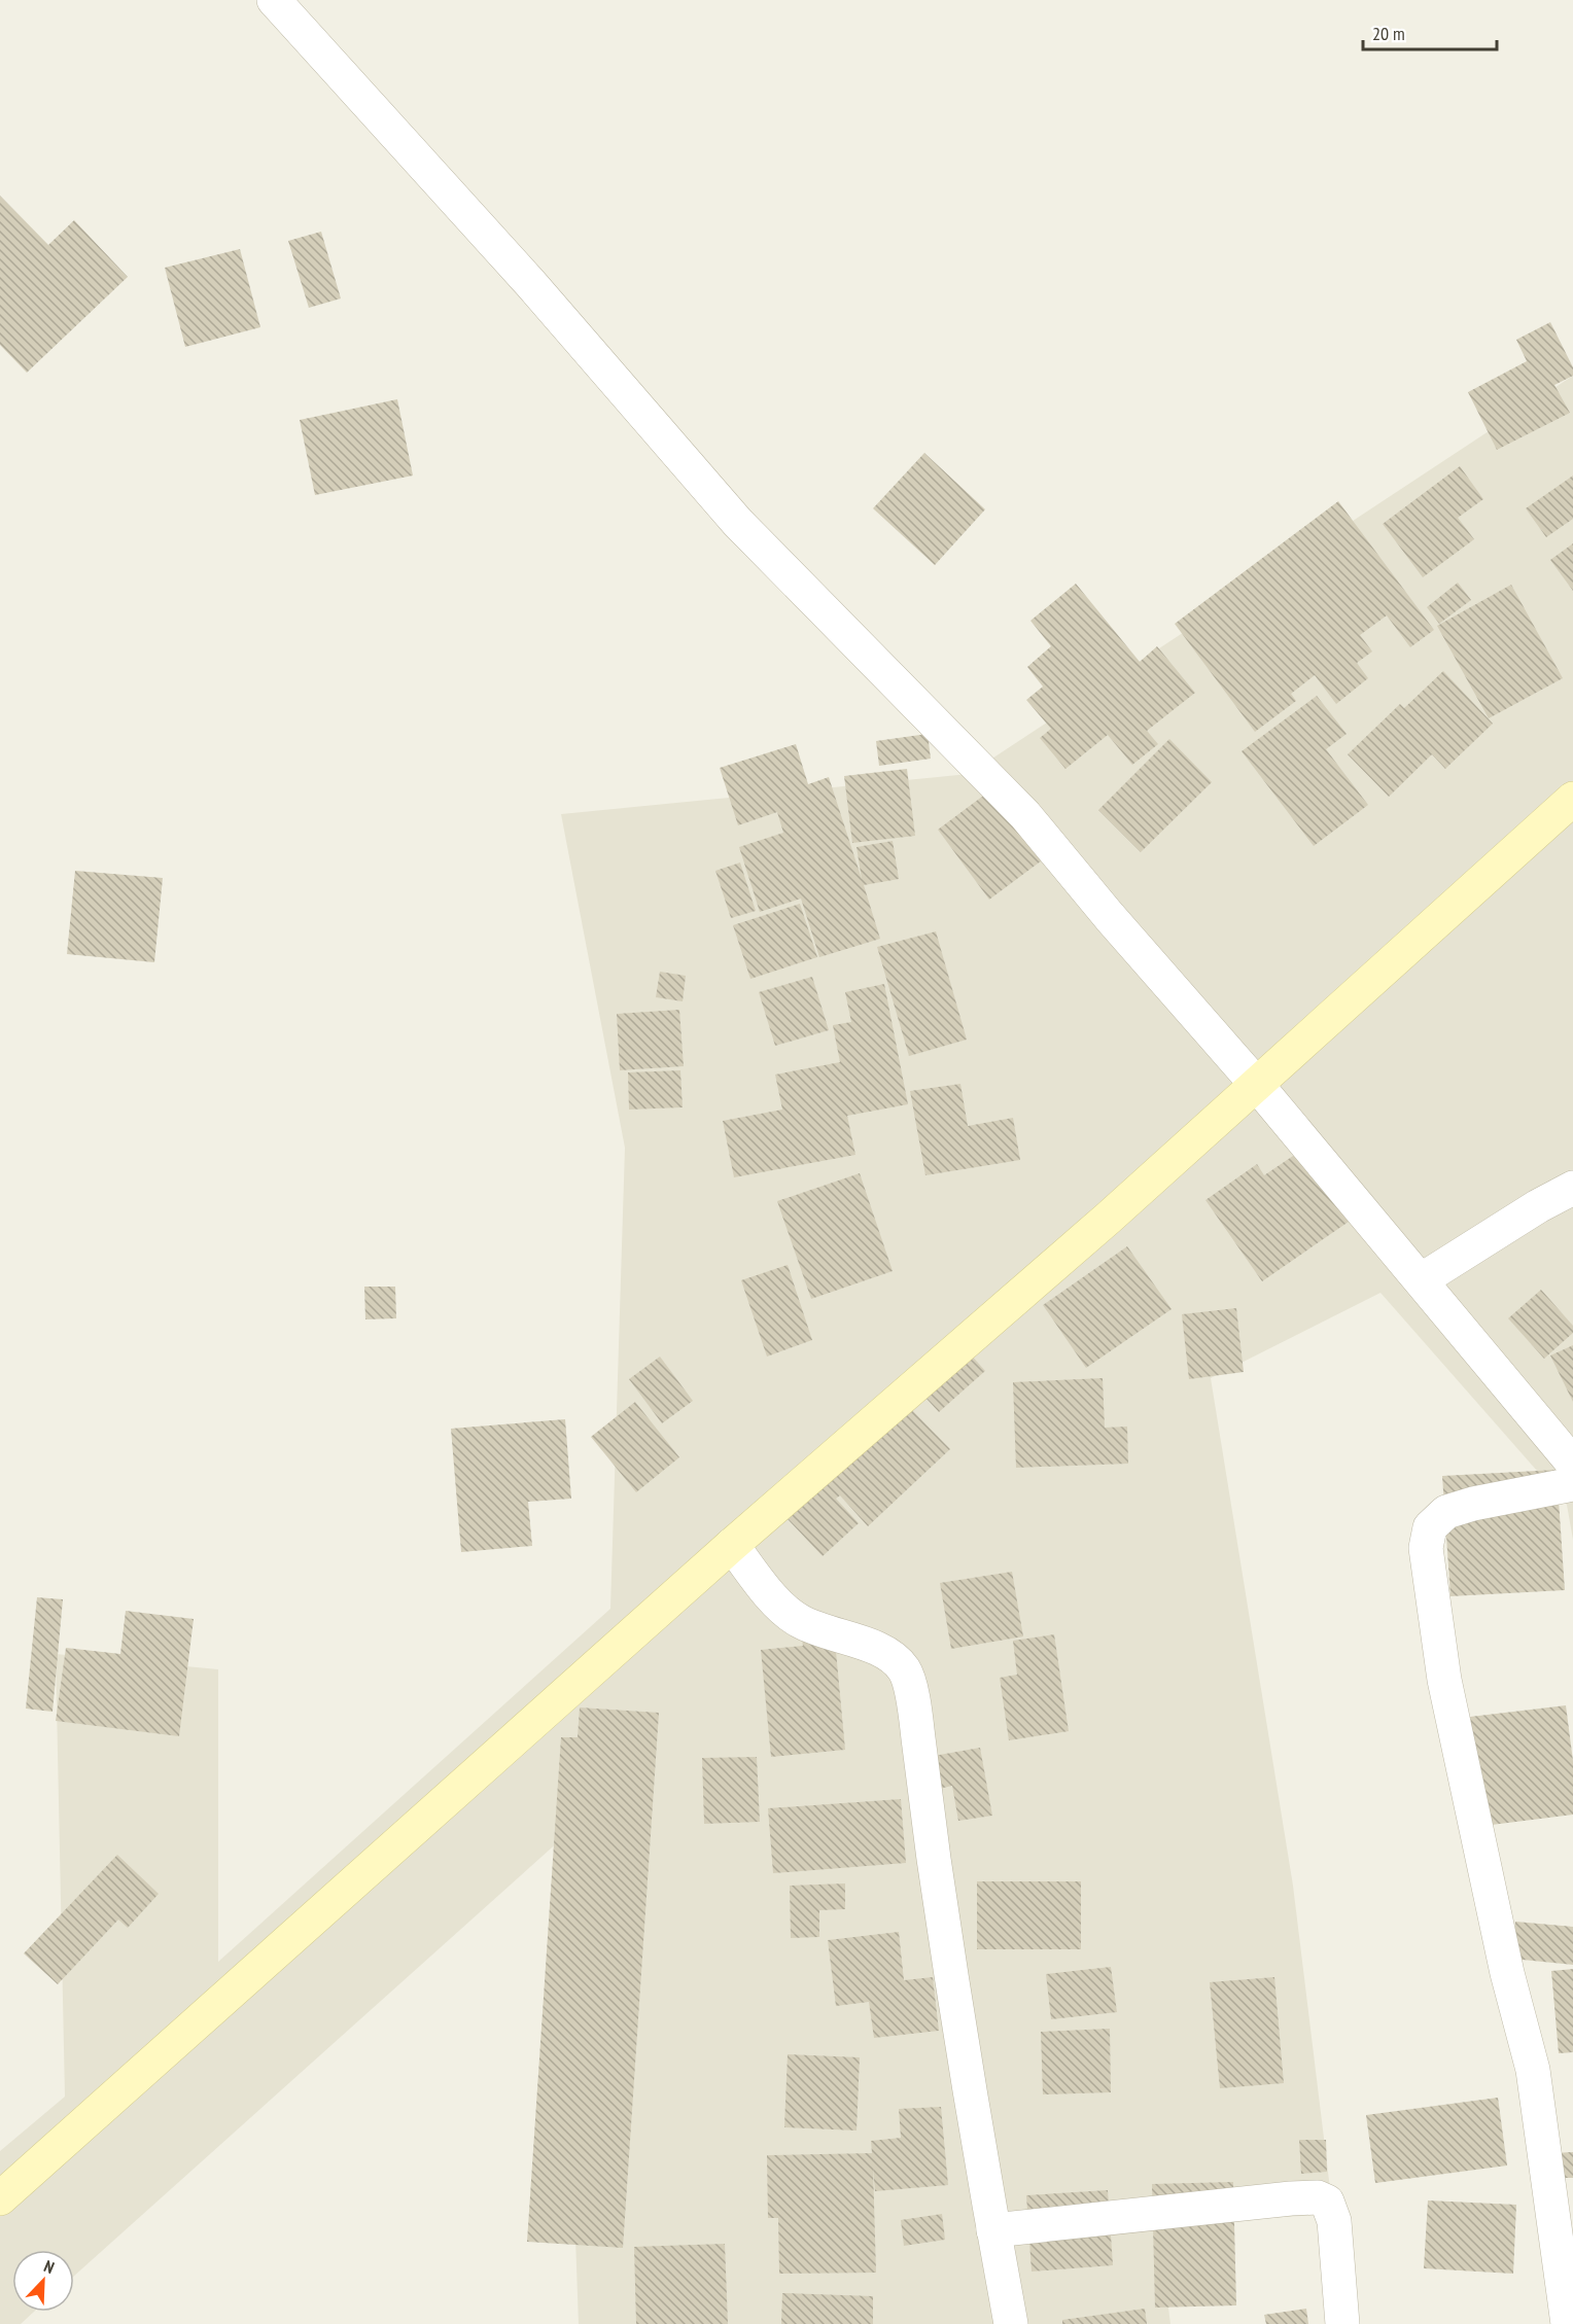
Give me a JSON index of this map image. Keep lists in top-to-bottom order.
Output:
{
  "scale_bar": "20 m",
  "north": "top right"
}
